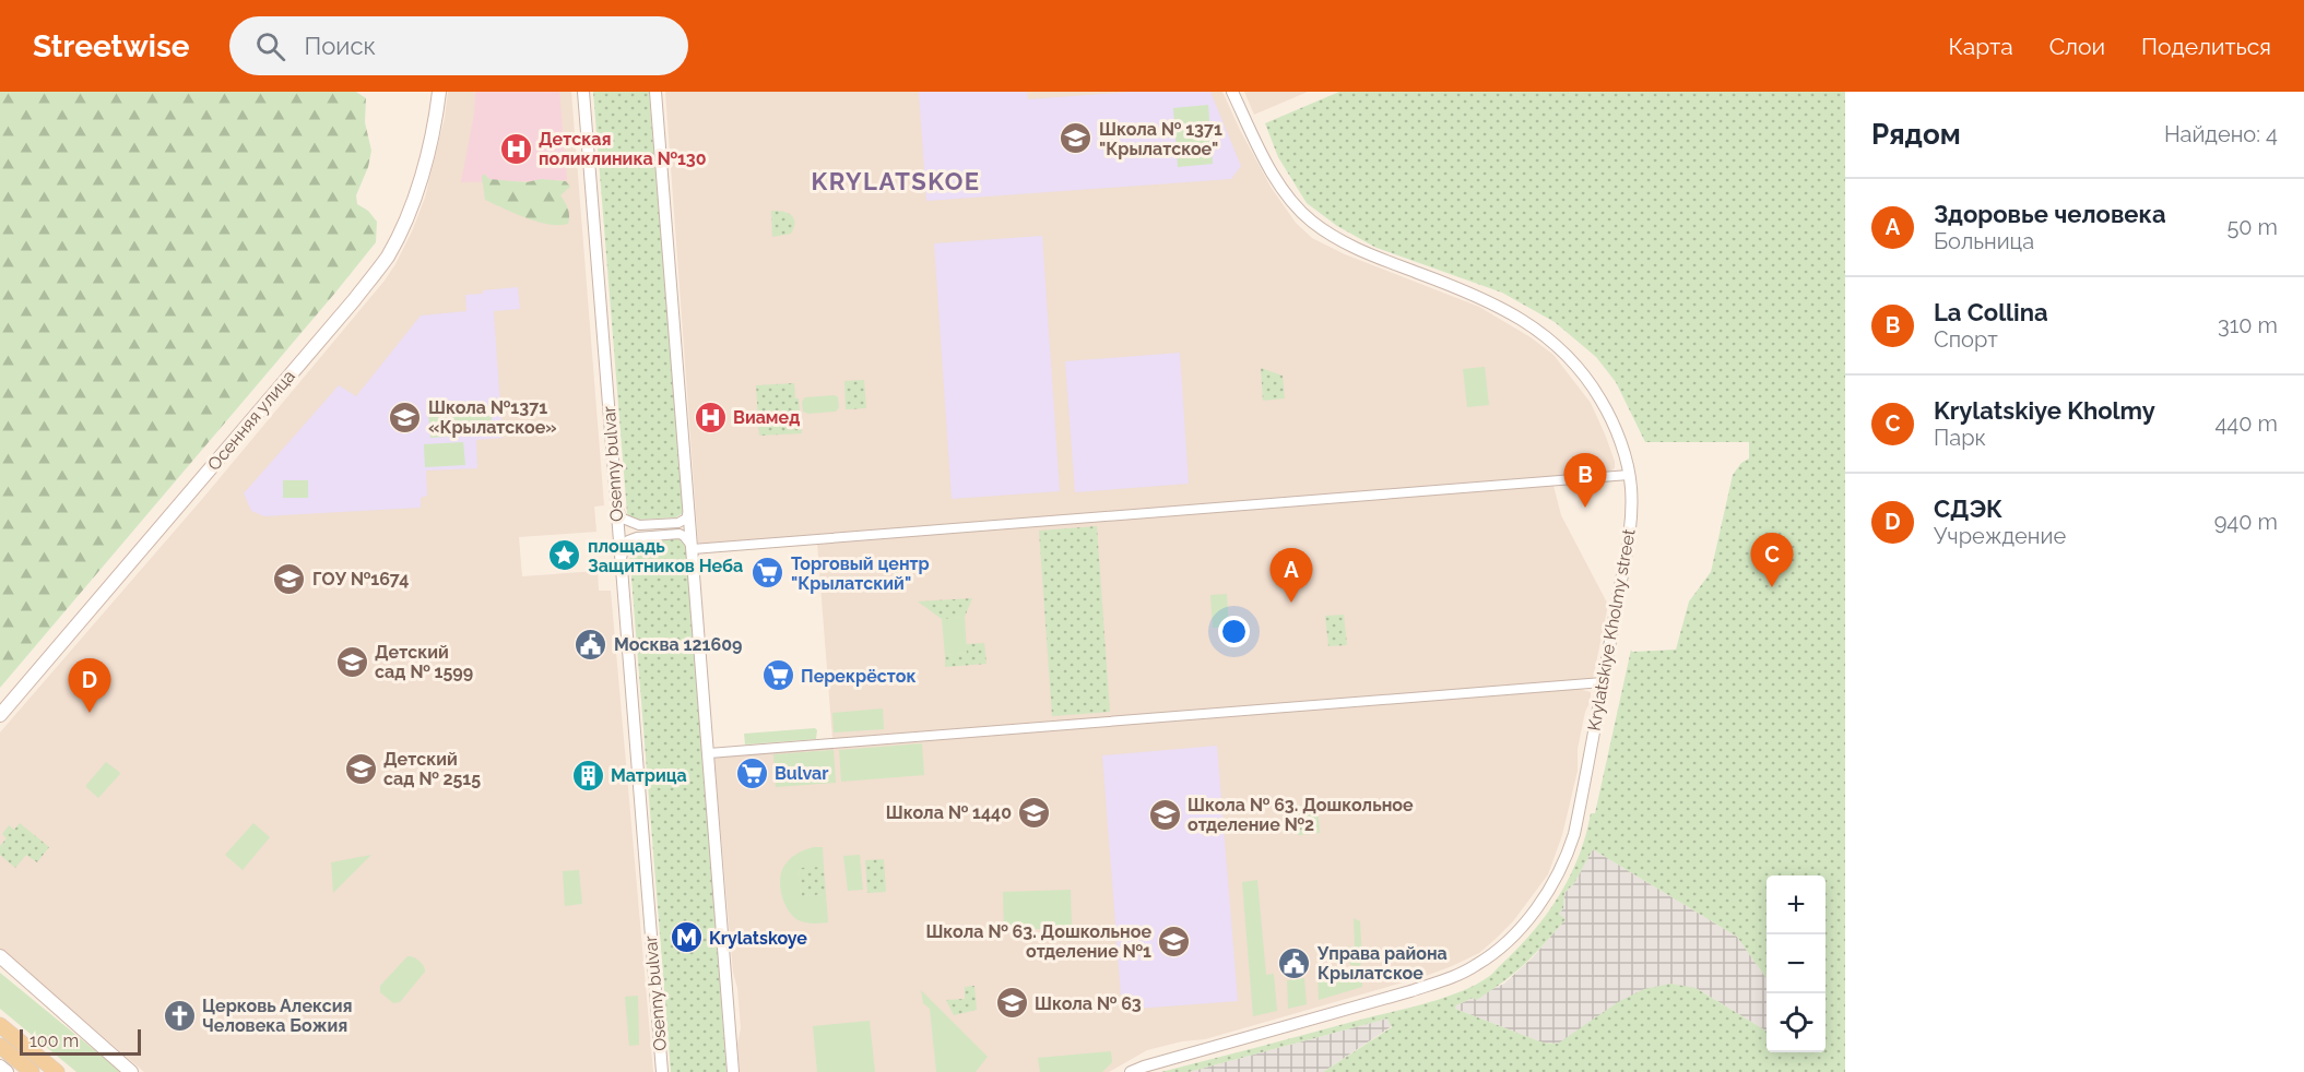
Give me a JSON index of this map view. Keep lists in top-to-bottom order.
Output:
{
  "streets": {
    "main road": ["Осенняя улица"],
    "street": ["Osenny bulvar", "Krylatskiye Kholmy street"]
  },
  "districts": ["KRYLATSKOE"],
  "places": {
    "school or university": [
      "Школа № 1371 \"Крылатское\"",
      "Школа №1371 «Крылатское»",
      "ГОУ №1674",
      "Детский сад № 1599",
      "Детский сад № 2515",
      "Школа № 1440",
      "Школа № 63. Дошкольное отделение №2",
      "Школа № 63. Дошкольное отделение №1",
      "Школа № 63"
    ],
    "hospital": ["Детская поликлиника №130", "Виамед"],
    "place": ["площадь Защитников Неба"],
    "supermarket": ["Торговый центр \"Крылатский\"", "Перекрёсток", "Bulvar"],
    "public building": ["Москва 121609", "Управа района Крылатское"],
    "building": ["Матрица"],
    "metro station": ["Krylatskoye"],
    "church": ["Церковь Алексия Человека Божия"]
  },
  "scale_bar": "100 m",
  "page": {
    "header": "Streetwise",
    "search": "Поиск",
    "nav": ["Карта", "Слои", "Поделиться"],
    "heading": ["Рядом", "Найдено: 4"],
    "list": [
      {
        "mark": "A",
        "name": "Здоровье человека",
        "note": "Больница",
        "value": "50 m"
      },
      {
        "mark": "B",
        "name": "La Collina",
        "note": "Спорт",
        "value": "310 m"
      },
      {
        "mark": "C",
        "name": "Krylatskiye Kholmy",
        "note": "Парк",
        "value": "440 m"
      },
      {
        "mark": "D",
        "name": "СДЭК",
        "note": "Учреждение",
        "value": "940 m"
      }
    ],
    "pins": [
      "B",
      "C",
      "A",
      "D"
    ],
    "map_buttons": ["+", "−"],
    "scale": "100 m"
  }
}
